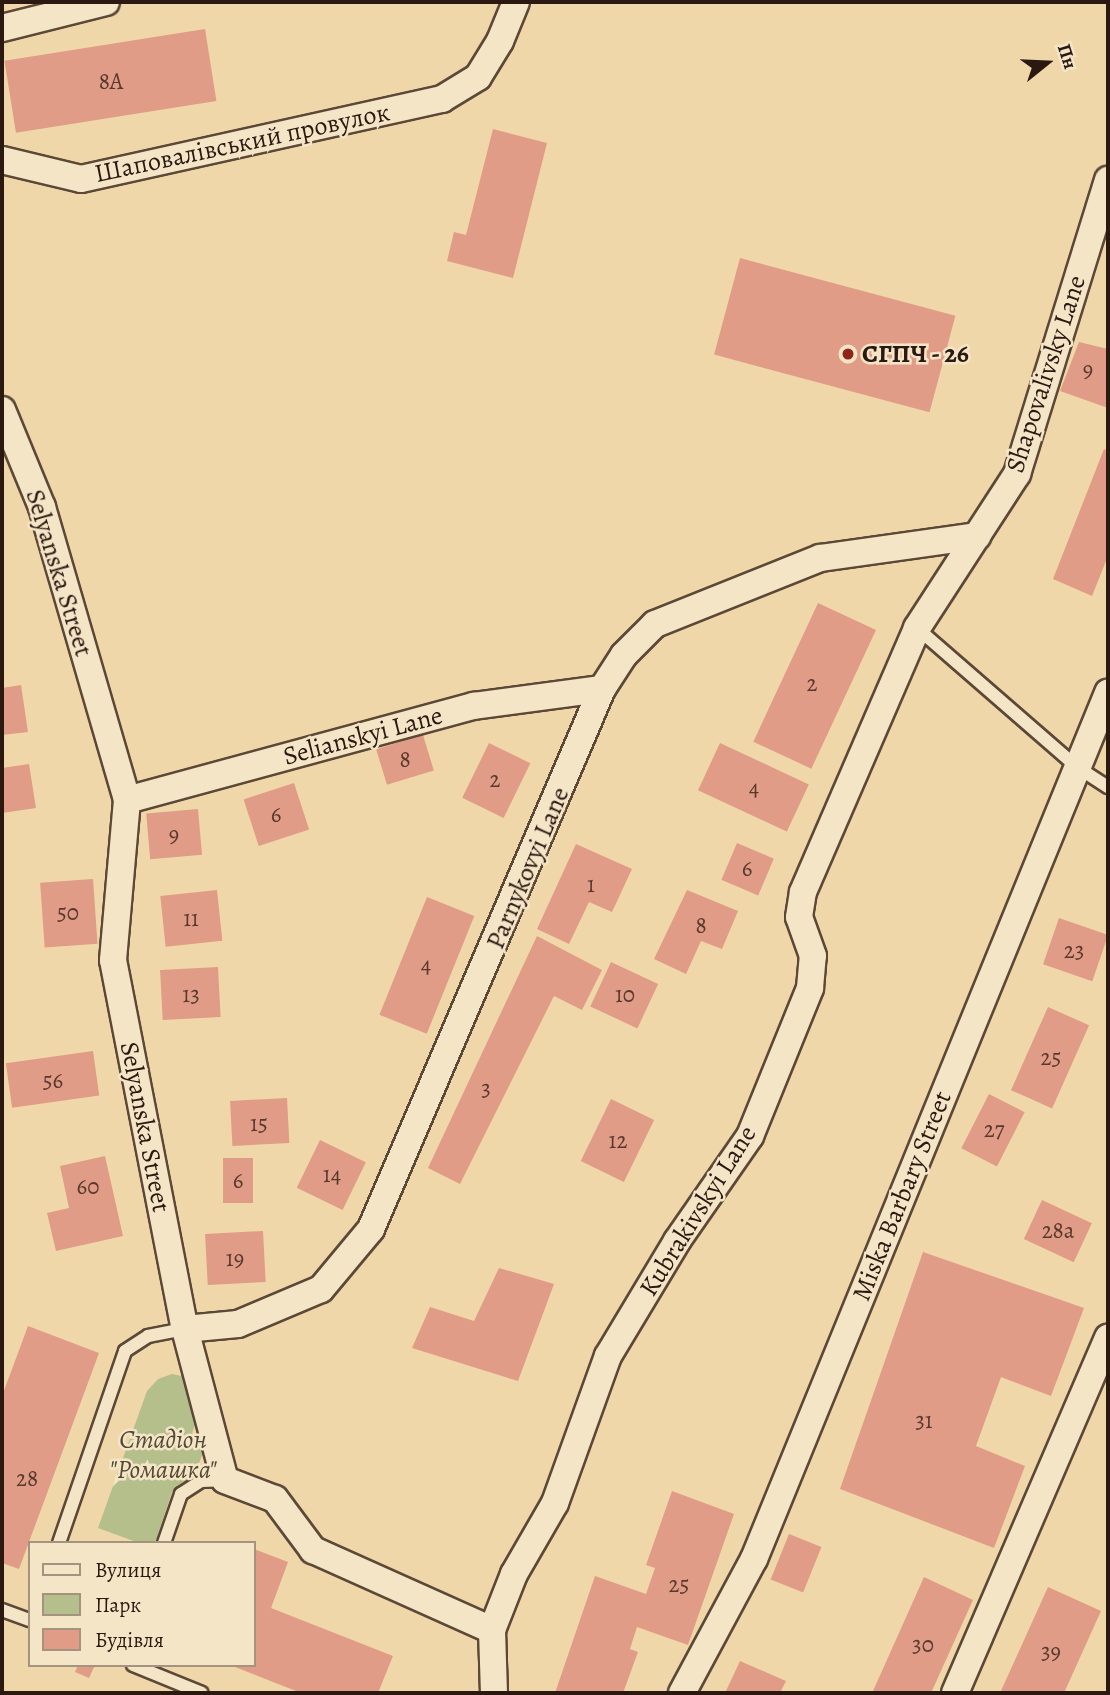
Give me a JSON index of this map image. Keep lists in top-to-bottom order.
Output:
{
  "streets": {
    "street": [
      "Шаповалівський провулок",
      "Shapovalivsky Lane",
      "Selyanska Street",
      "Selianskyi Lane",
      "Parnykovyi Lane",
      "Miska Barbary Street",
      "Kubrakivskyi Lane"
    ]
  },
  "crossings": [
    ["Shapovalivsky Lane", "Parnykovyi Lane"],
    ["Shapovalivsky Lane", "Kubrakivskyi Lane"],
    ["Selyanska Street", "Selianskyi Lane"],
    ["Selyanska Street", "Parnykovyi Lane"],
    ["Selianskyi Lane", "Parnykovyi Lane"]
  ],
  "parks": ["Стадіон \"Ромашка\""],
  "places": ["СГПЧ - 26"],
  "house_numbers": [
    "8А",
    "9",
    "2",
    "8",
    "2",
    "4",
    "6",
    "9",
    "6",
    "1",
    "50",
    "11",
    "8",
    "23",
    "4",
    "13",
    "10",
    "25",
    "56",
    "3",
    "15",
    "27",
    "12",
    "14",
    "6",
    "60",
    "28а",
    "19",
    "31",
    "28",
    "25",
    "30",
    "39"
  ],
  "legend": ["Вулиця", "Парк", "Будівля"],
  "north": "right"
}
